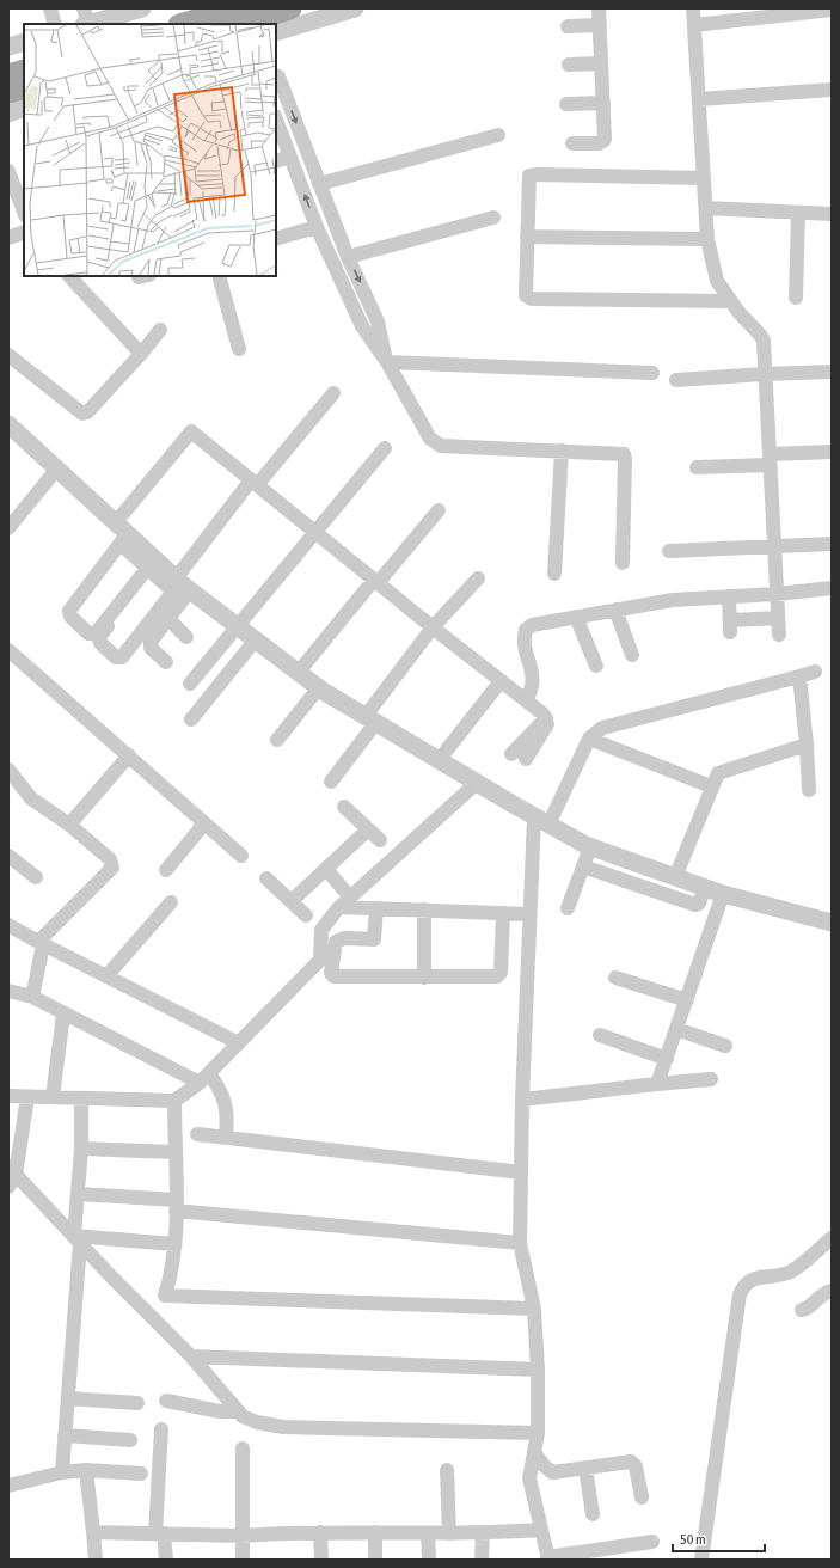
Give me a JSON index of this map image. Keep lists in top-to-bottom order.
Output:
{
  "scale_bar": "50 m"
}
